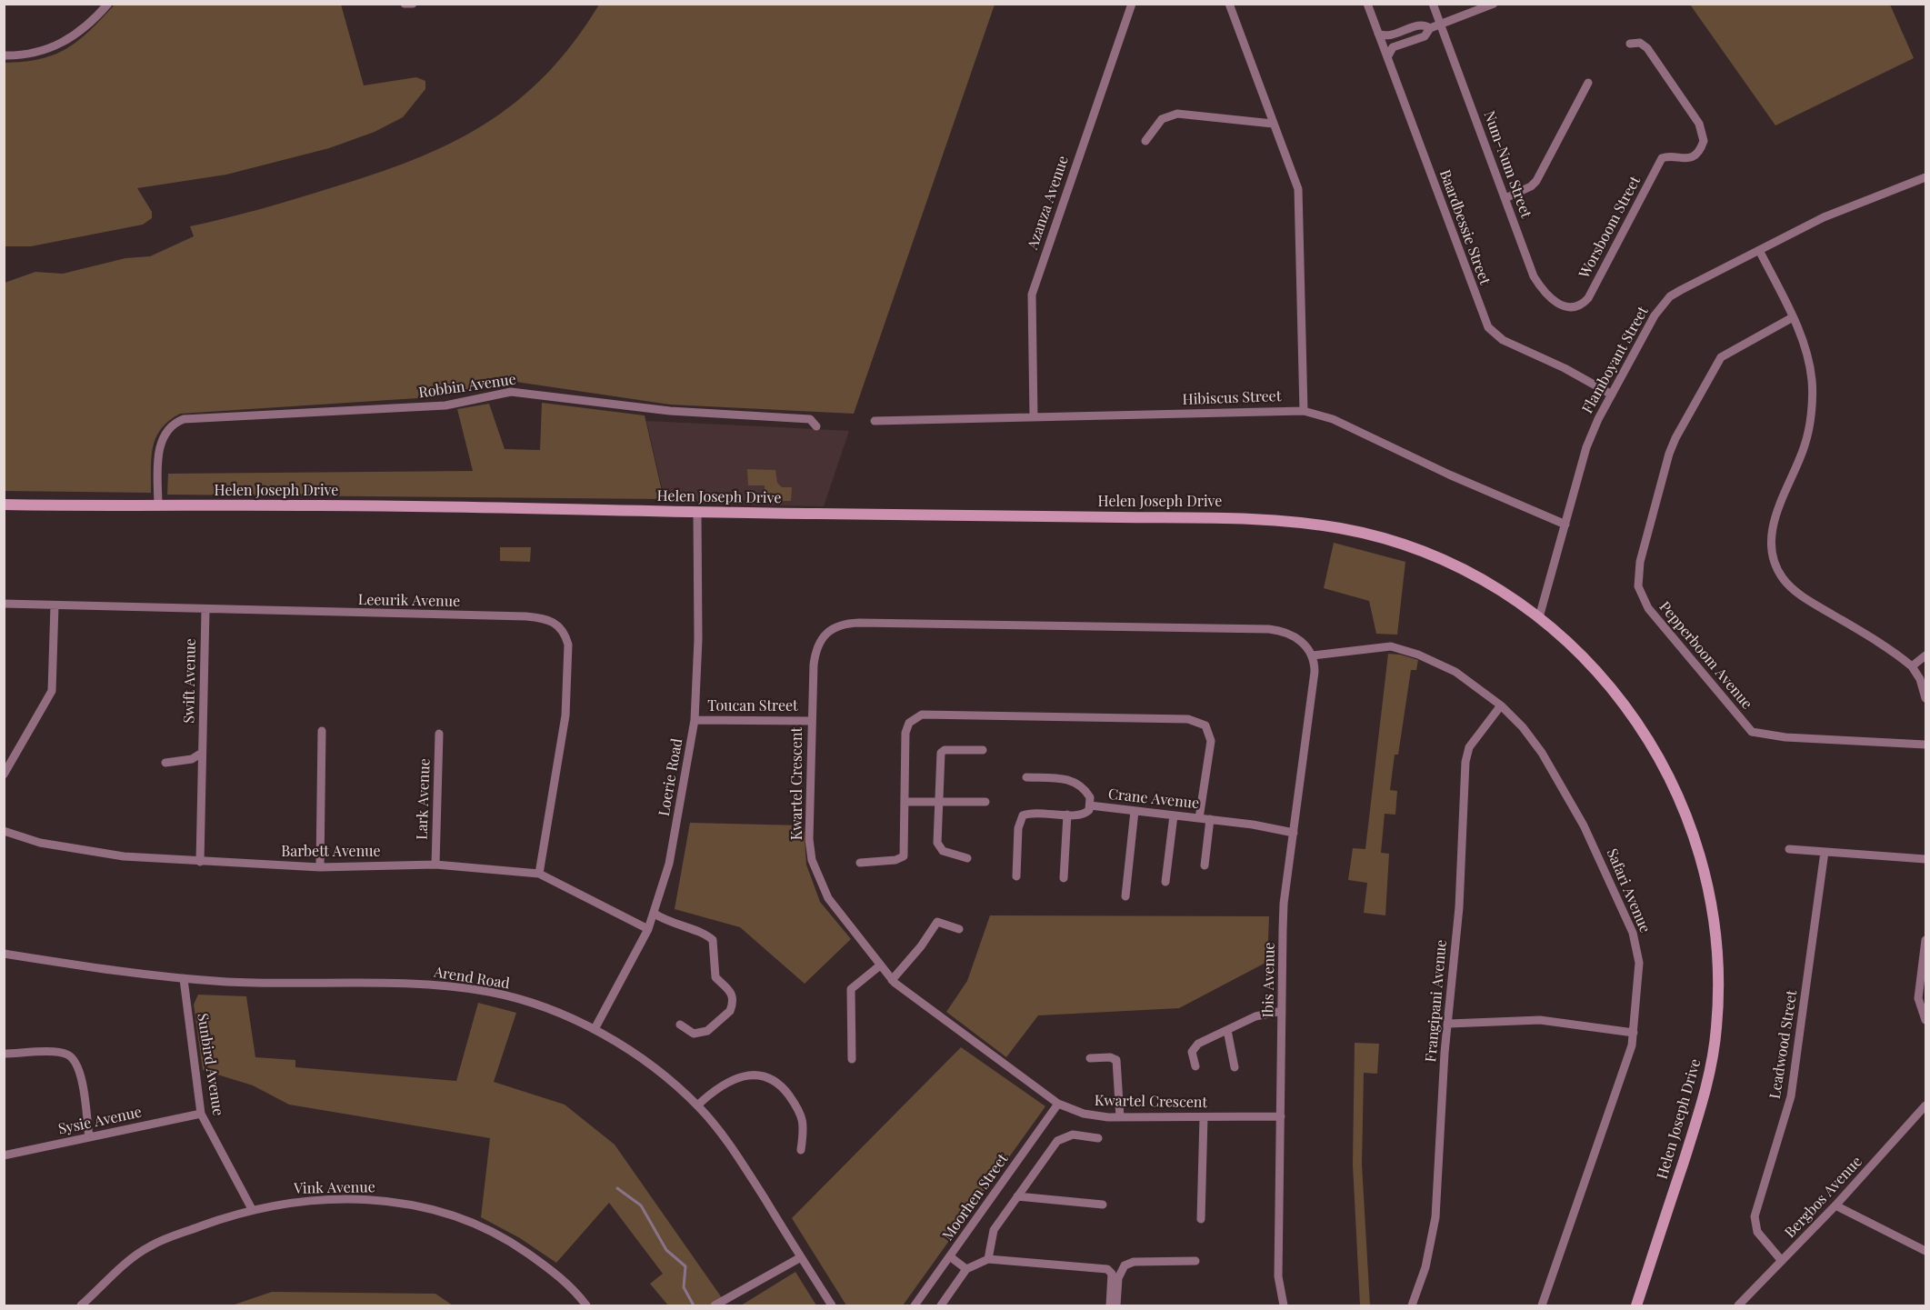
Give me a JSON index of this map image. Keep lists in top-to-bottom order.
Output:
{
  "streets": {
    "street": [
      "Num-Num Street",
      "Azanza Avenue",
      "Baardbessie Street",
      "Worsboom Street",
      "Flamboyant Street",
      "Robbin Avenue",
      "Hibiscus Street",
      "Helen Joseph Drive",
      "Leeurik Avenue",
      "Pepperboom Avenue",
      "Swift Avenue",
      "Toucan Street",
      "Loerie Road",
      "Kwartel Crescent",
      "Lark Avenue",
      "Crane Avenue",
      "Barbett Avenue",
      "Safari Avenue",
      "Arend Road",
      "Ibis Avenue",
      "Frangipani Avenue",
      "Leadwood Street",
      "Sunbird Avenue",
      "Sysie Avenue",
      "Vink Avenue",
      "Moorhen Street",
      "Bergbos Avenue"
    ]
  },
  "crossings": [
    ["Num-Num Street", "Worsboom Street"],
    ["Azanza Avenue", "Hibiscus Street"],
    ["Baardbessie Street", "Flamboyant Street"],
    ["Flamboyant Street", "Hibiscus Street"],
    ["Flamboyant Street", "Helen Joseph Drive"],
    ["Robbin Avenue", "Helen Joseph Drive"],
    ["Helen Joseph Drive", "Loerie Road"],
    ["Leeurik Avenue", "Swift Avenue"],
    ["Leeurik Avenue", "Barbett Avenue"],
    ["Swift Avenue", "Barbett Avenue"],
    ["Toucan Street", "Loerie Road"],
    ["Toucan Street", "Kwartel Crescent"],
    ["Loerie Road", "Barbett Avenue"],
    ["Loerie Road", "Arend Road"],
    ["Kwartel Crescent", "Safari Avenue"],
    ["Kwartel Crescent", "Ibis Avenue"],
    ["Kwartel Crescent", "Moorhen Street"],
    ["Lark Avenue", "Barbett Avenue"],
    ["Crane Avenue", "Ibis Avenue"],
    ["Safari Avenue", "Ibis Avenue"],
    ["Safari Avenue", "Frangipani Avenue"],
    ["Arend Road", "Sunbird Avenue"],
    ["Leadwood Street", "Bergbos Avenue"],
    ["Sunbird Avenue", "Sysie Avenue"],
    ["Sunbird Avenue", "Vink Avenue"]
  ]
}
